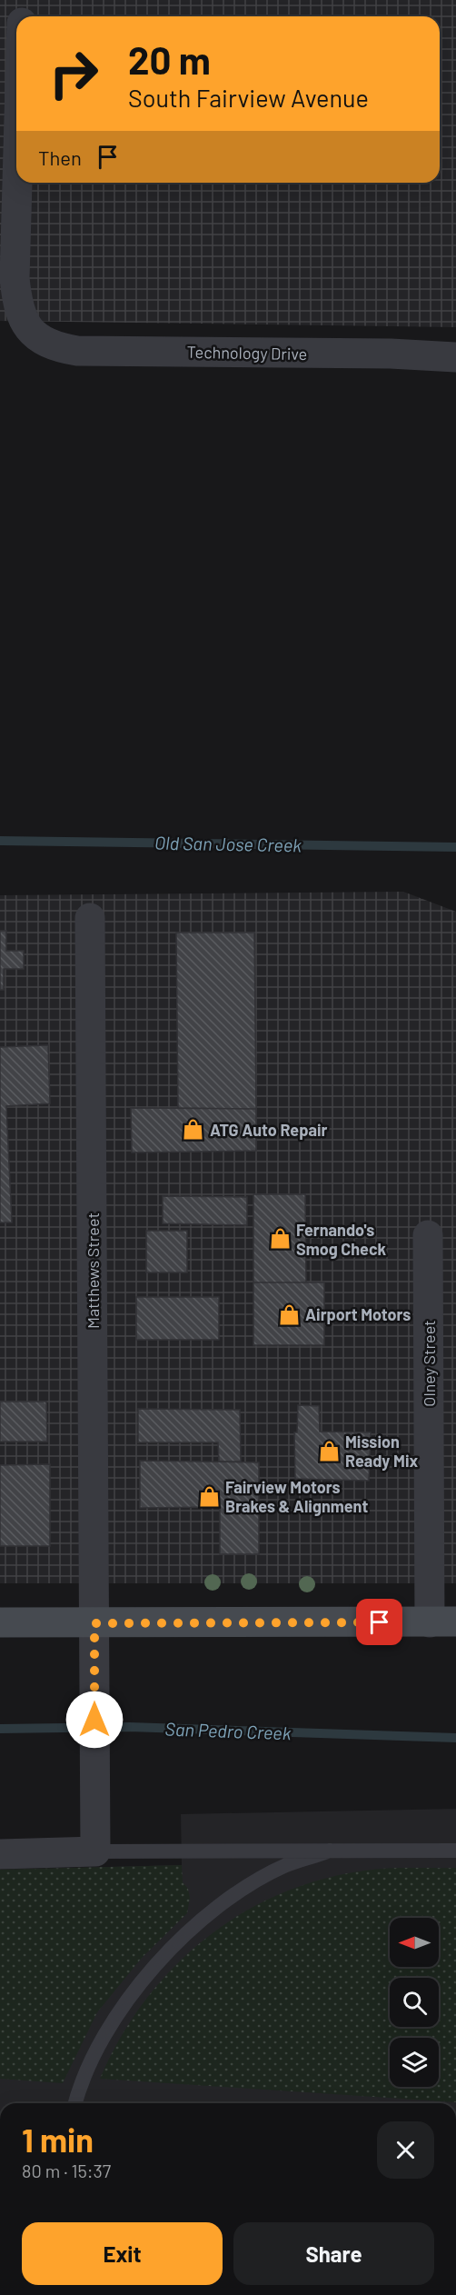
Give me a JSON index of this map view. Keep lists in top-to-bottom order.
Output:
{
  "streets": {
    "street": ["Technology Drive", "Matthews Street", "Olney Street"]
  },
  "water": ["Old San Jose Creek", "San Pedro Creek"],
  "places": {
    "shop": [
      "ATG Auto Repair",
      "Fernando's Smog Check",
      "Airport Motors",
      "Mission Ready Mix",
      "Fairview Motors Brakes & Alignment"
    ]
  },
  "north": "left",
  "page": {
    "turn": ["20 m", "South Fairview Avenue"],
    "then": "Then",
    "heading": ["1 min", "80 m · 15:37"],
    "buttons": ["Exit", "Share"]
  }
}
